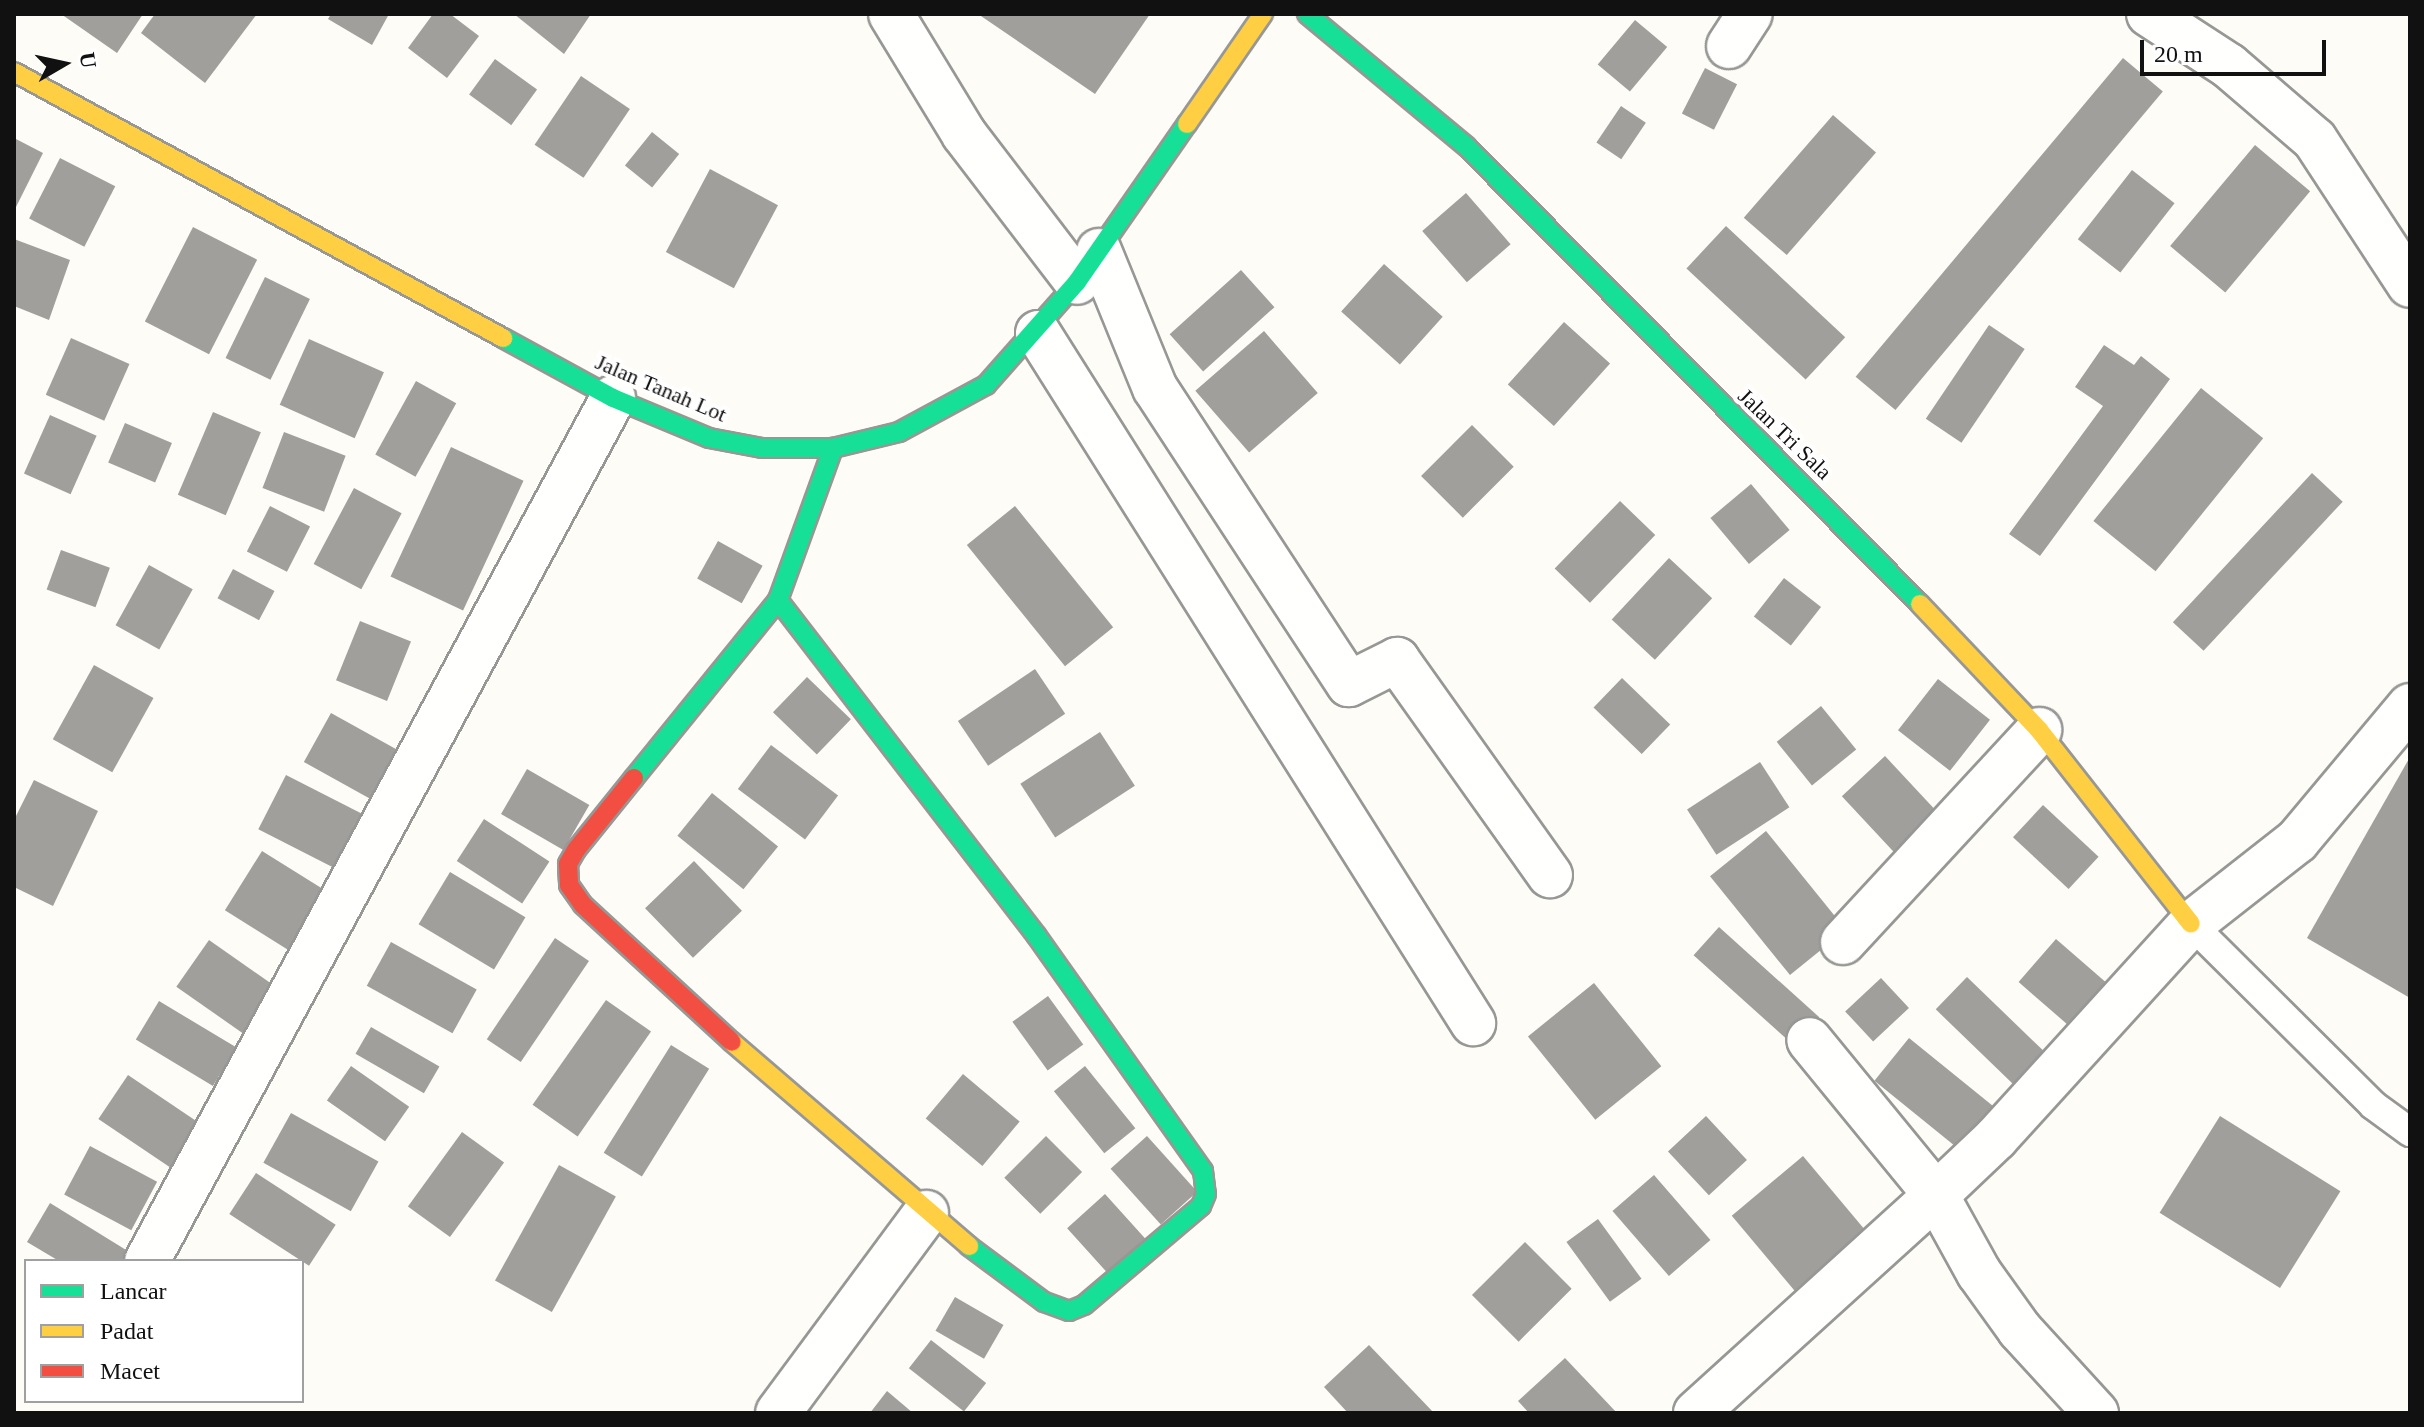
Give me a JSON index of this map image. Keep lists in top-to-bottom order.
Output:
{
  "streets": {
    "street": ["Jalan Tanah Lot", "Jalan Tri Sala"]
  },
  "legend": ["Lancar", "Padat", "Macet"],
  "scale_bar": "20 m",
  "north": "right"
}
